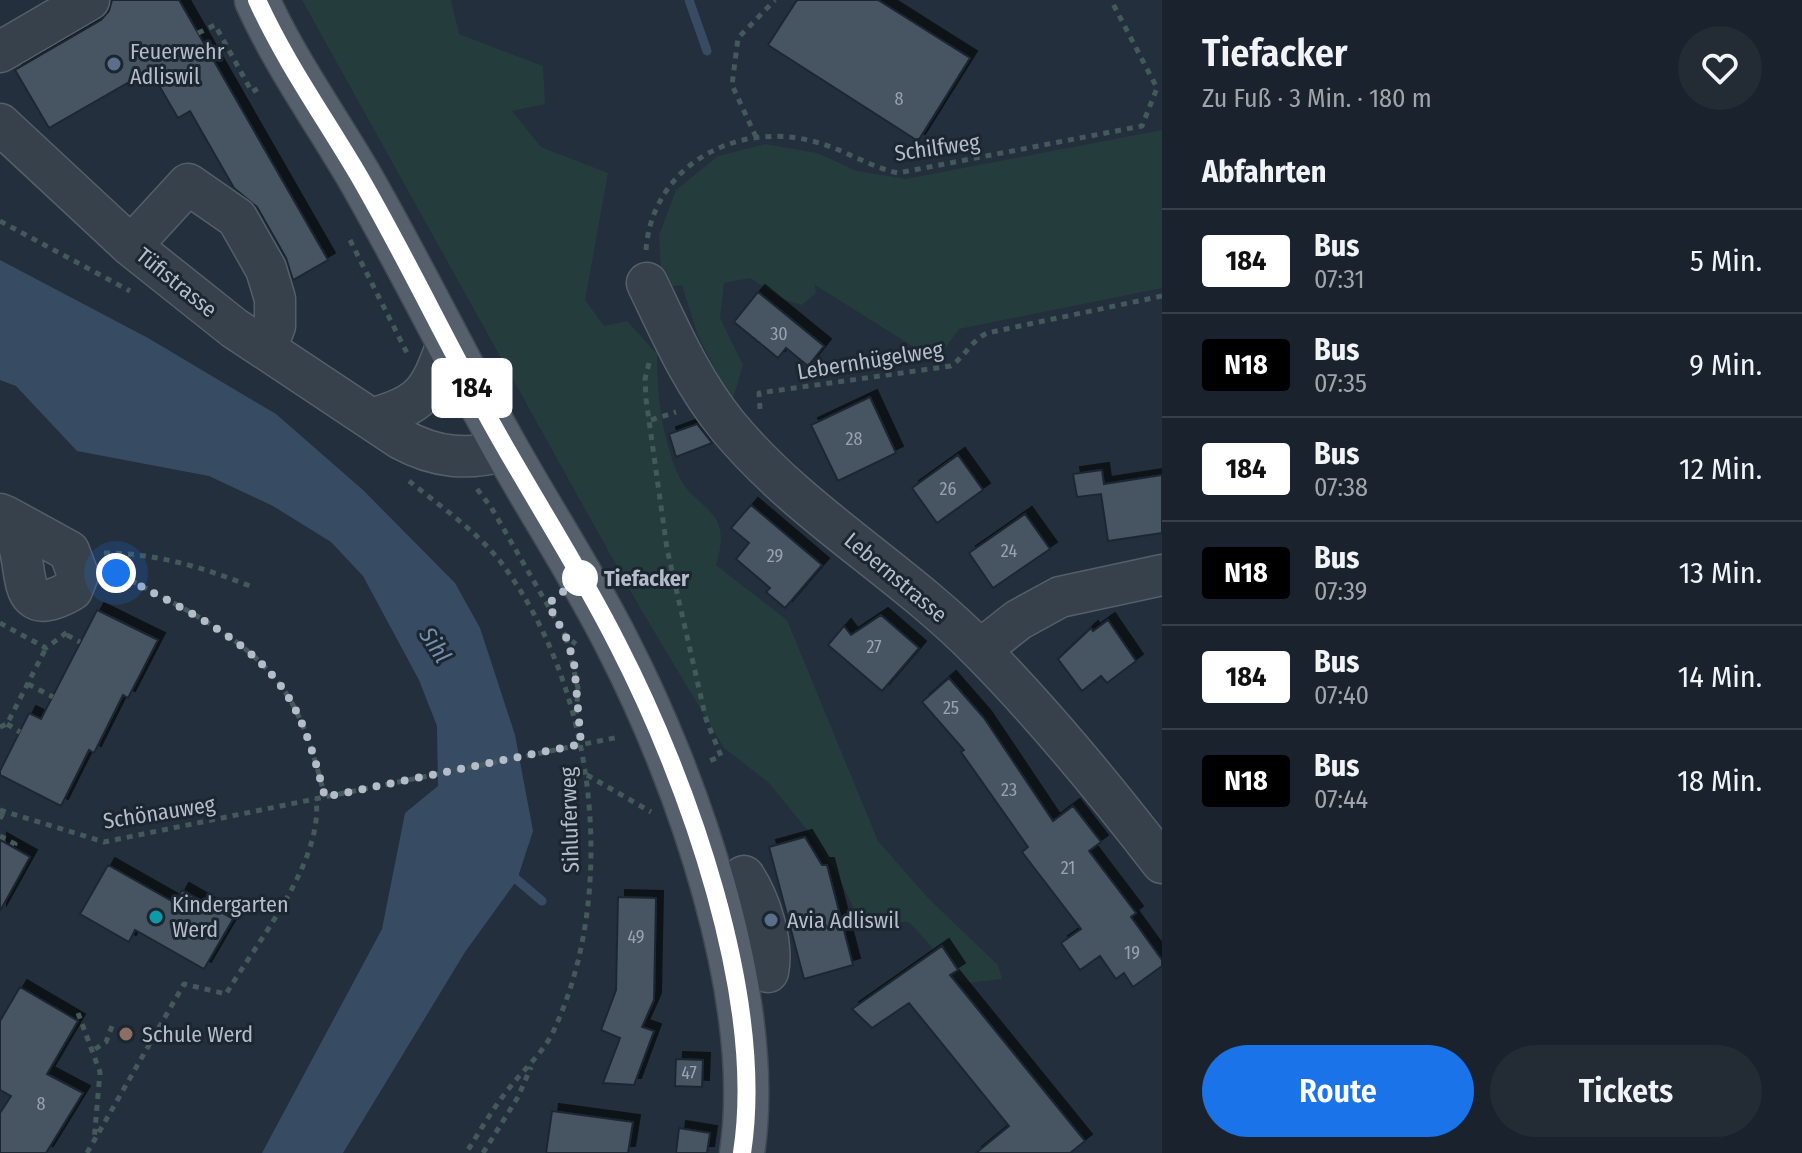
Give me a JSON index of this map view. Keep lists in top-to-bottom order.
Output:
{
  "streets": {
    "street": ["Tüfistrasse", "Lebernstrasse"],
    "path": [
      "Schilfweg",
      "Lebernhügelweg",
      "Schönauweg",
      "Sihluferweg"
    ]
  },
  "crossings": [
    ["Schilfweg", "Lebernstrasse"],
    ["Schönauweg", "Sihluferweg"]
  ],
  "water": ["Sihl"],
  "places": [
    "Feuerwehr Adliswil",
    "Tiefacker",
    "Kindergarten Werd",
    "Avia Adliswil",
    "Schule Werd"
  ],
  "lines": ["bus line 184"],
  "house_numbers": [
    "8",
    "30",
    "28",
    "26",
    "24",
    "29",
    "27",
    "25",
    "23",
    "21",
    "49",
    "19",
    "47",
    "8"
  ],
  "page": {
    "on_map": "184",
    "heading": [
      ["Tiefacker", "Zu Fuß · 3 Min. · 180 m"],
      "Abfahrten"
    ],
    "list": [
      {
        "mark": "184",
        "name": "Bus",
        "note": "07:31",
        "value": "5 Min."
      },
      {
        "mark": "N18",
        "name": "Bus",
        "note": "07:35",
        "value": "9 Min."
      },
      {
        "mark": "184",
        "name": "Bus",
        "note": "07:38",
        "value": "12 Min."
      },
      {
        "mark": "N18",
        "name": "Bus",
        "note": "07:39",
        "value": "13 Min."
      },
      {
        "mark": "184",
        "name": "Bus",
        "note": "07:40",
        "value": "14 Min."
      },
      {
        "mark": "N18",
        "name": "Bus",
        "note": "07:44",
        "value": "18 Min."
      }
    ],
    "buttons": ["Route", "Tickets"]
  }
}
